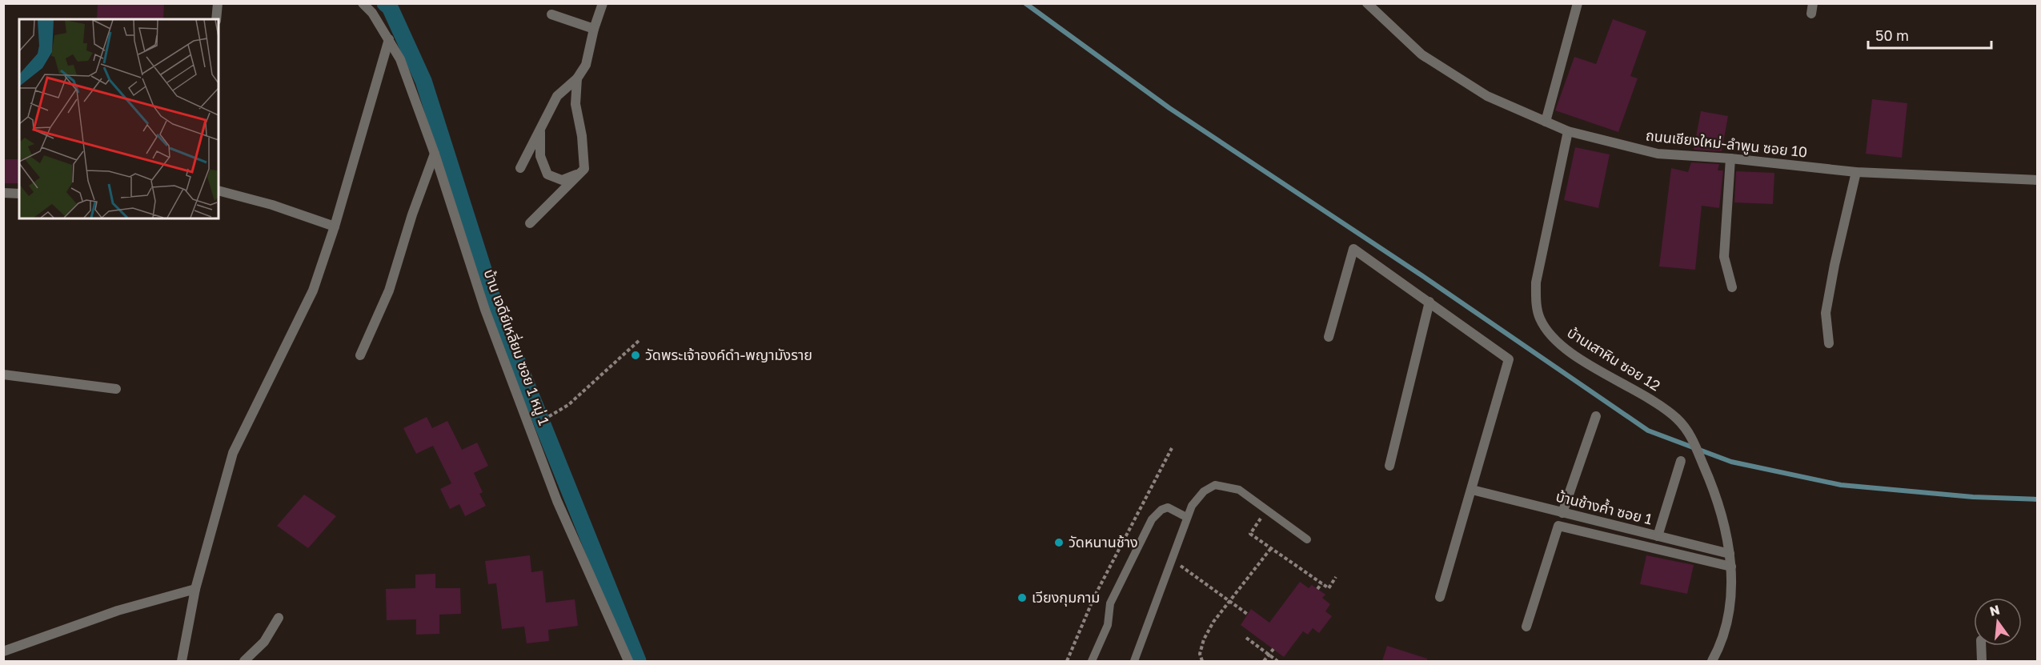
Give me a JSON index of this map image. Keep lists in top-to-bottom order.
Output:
{
  "streets": {
    "street": [
      "ถนนเชียงใหม่-ลำพูน ซอย 10",
      "บ้าน เจดีย์เหลี่ยม ซอย 1 หมู่ 1",
      "บ้านเสาหิน ซอย 12",
      "บ้านช้างค้ำ ซอย 1"
    ]
  },
  "crossings": [
    ["ถนนเชียงใหม่-ลำพูน ซอย 10", "บ้านเสาหิน ซอย 12"],
    ["บ้านเสาหิน ซอย 12", "บ้านช้างค้ำ ซอย 1"]
  ],
  "places": ["วัดพระเจ้าองค์ดำ-พญามังราย", "วัดหนานช้าง", "เวียงกุมกาม"],
  "scale_bar": "50 m",
  "north": "top"
}
